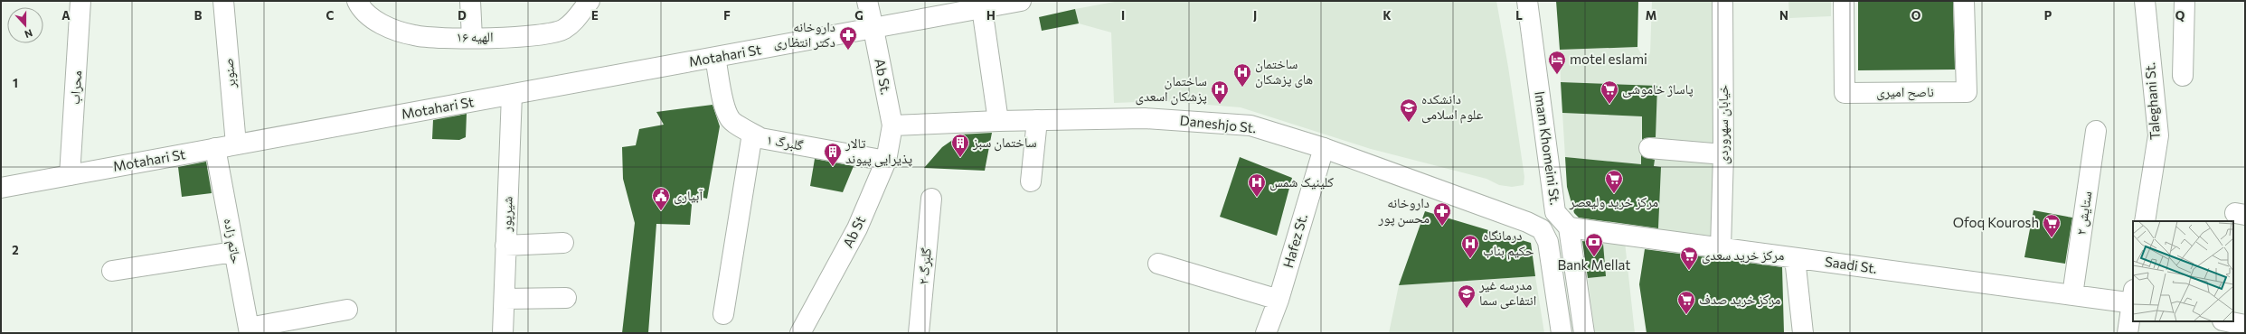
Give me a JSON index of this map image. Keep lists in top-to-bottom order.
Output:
{
  "streets": {
    "main road": [
      "الهیه ۱۶",
      "Motahari St",
      "صنوبر",
      "Ab St.",
      "محراب",
      "ناصح امیری",
      "Taleghani St.",
      "Daneshjo St.",
      "خیابان سهروردی",
      "گلبرگ ۱",
      "Imam Khomeini St.",
      "ستایش ۲",
      "شیرپور",
      "Ab St",
      "حاتم زاده",
      "Hafez St.",
      "Saadi St.",
      "گلبرگ ۲"
    ]
  },
  "crossings": [
    ["Motahari St", "صنوبر"],
    ["Motahari St", "Ab St."],
    ["Motahari St", "محراب"],
    ["Motahari St", "گلبرگ ۱"],
    ["Motahari St", "شیرپور"],
    ["Motahari St", "حاتم زاده"],
    ["Ab St.", "Daneshjo St."],
    ["Ab St.", "Ab St"],
    ["Daneshjo St.", "Ab St"],
    ["Daneshjo St.", "Hafez St."],
    ["خیابان سهروردی", "Saadi St."],
    ["گلبرگ ۱", "Ab St"],
    ["Imam Khomeini St.", "Saadi St."],
    ["ستایش ۲", "Saadi St."]
  ],
  "places": {
    "pharmacy": ["داروخانه دکتر انتظاری", "داروخانه محسن پور"],
    "hotel": ["motel eslami"],
    "hospital": [
      "ساختمان های پزشکان",
      "ساختمان پزشکان اسعدی",
      "کلینیک شمس",
      "درمانگاه حکیم بناب"
    ],
    "supermarket": [
      "پاساژ خاموشی",
      "مرکز خرید ولیعصر",
      "Ofoq Kourosh",
      "مرکز خرید سعدی",
      "مرکز خرید صدف"
    ],
    "school or university": ["دانشکده علوم اسلامی", "مدرسه غیر انتفاعی سما"],
    "building": ["ساختمان سبز", "تالار پذیرایی پیوند"],
    "public building": ["آبیاری"],
    "bank": ["Bank Mellat"]
  },
  "north": "bottom",
  "grid": {
    "columns": [
      "A",
      "B",
      "C",
      "D",
      "E",
      "F",
      "G",
      "H",
      "I",
      "J",
      "K",
      "L",
      "M",
      "N",
      "O",
      "P",
      "Q"
    ],
    "rows": ["1", "2"]
  }
}
